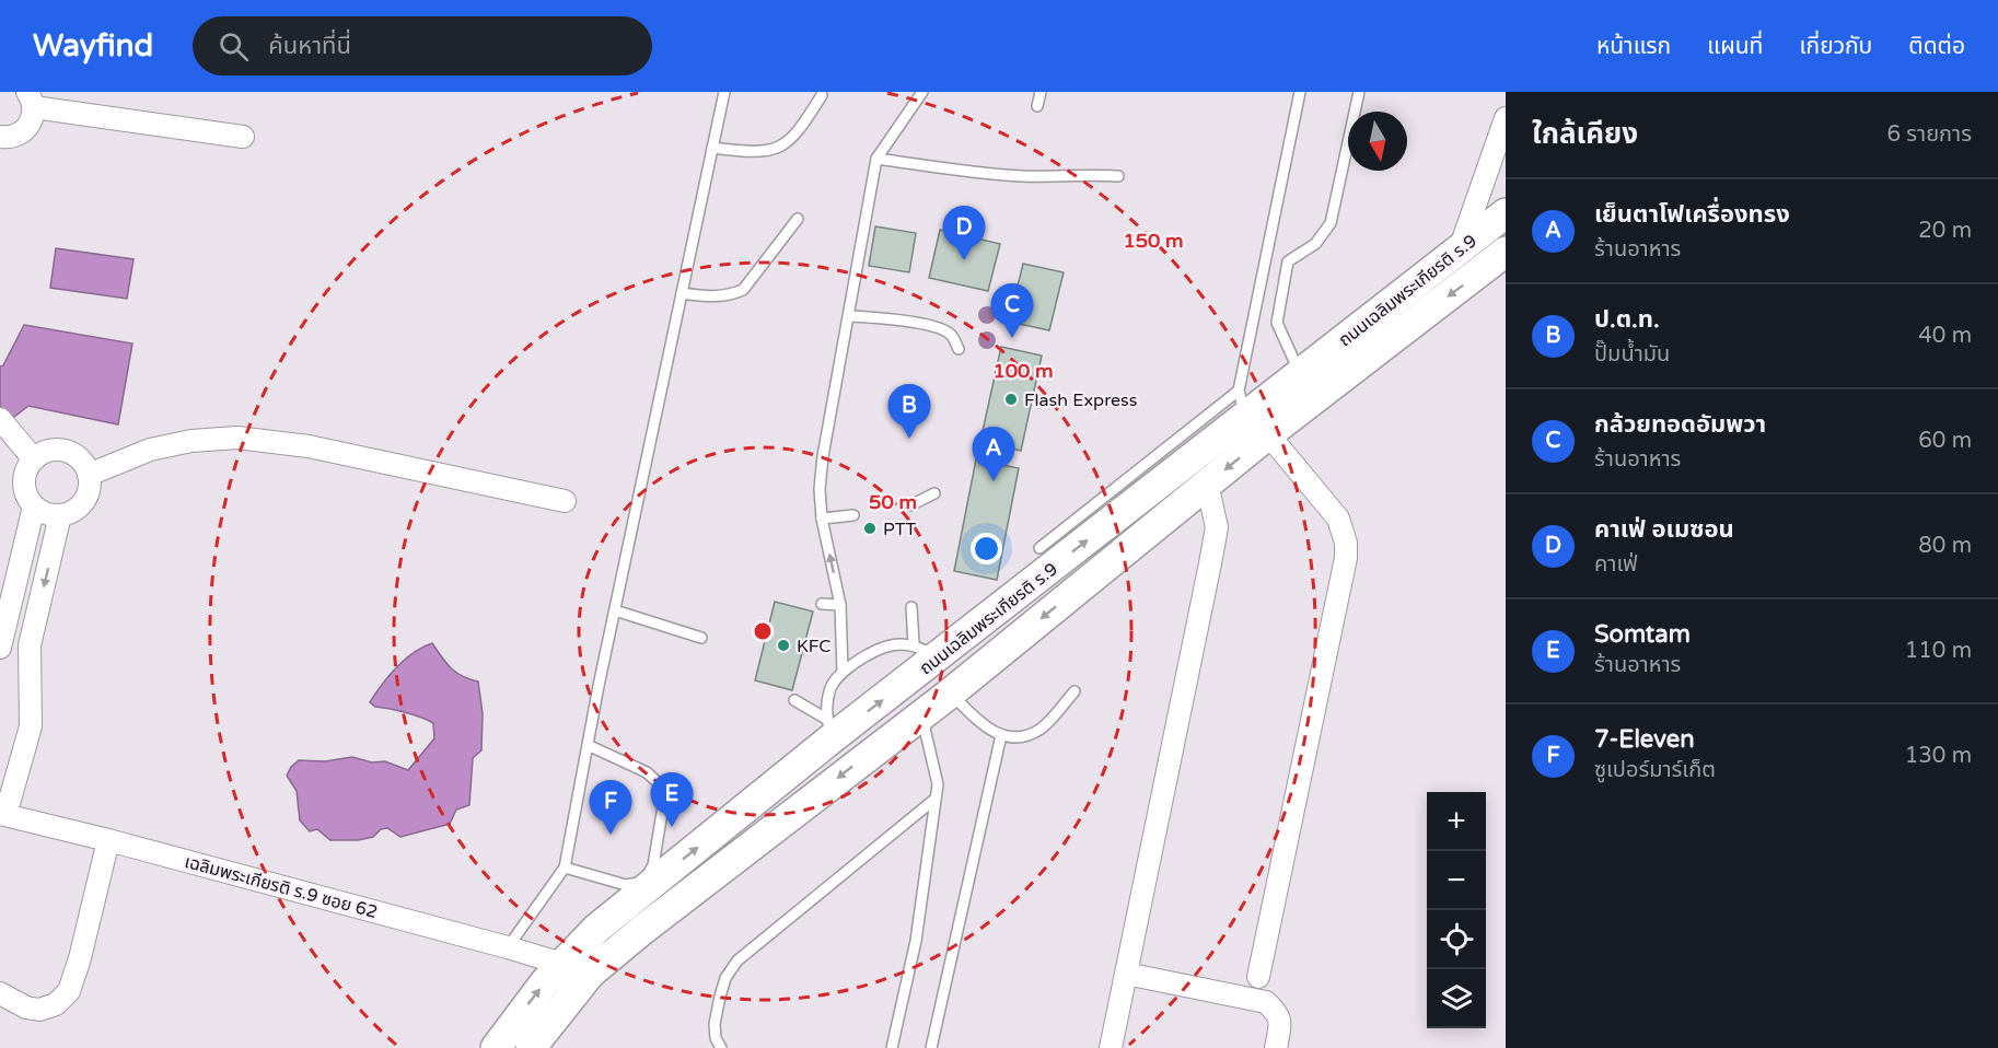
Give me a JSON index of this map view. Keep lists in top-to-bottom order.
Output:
{
  "streets": {
    "main road": ["ถนนเฉลิมพระเกียรติ ร.9"],
    "street": ["เฉลิมพระเกียรติ ร.9 ซอย 62"]
  },
  "crossings": [
    ["ถนนเฉลิมพระเกียรติ ร.9", "เฉลิมพระเกียรติ ร.9 ซอย 62"]
  ],
  "places": ["Flash Express", "PTT", "KFC"],
  "north": "bottom",
  "page": {
    "header": "Wayfind",
    "search": "ค้นหาที่นี่",
    "nav": [
      "หน้าแรก",
      "แผนที่",
      "เกี่ยวกับ",
      "ติดต่อ"
    ],
    "heading": ["ใกล้เคียง", "6 รายการ"],
    "list": [
      {
        "mark": "A",
        "name": "เย็นตาโฟเครื่องทรง",
        "note": "ร้านอาหาร",
        "value": "20 m"
      },
      {
        "mark": "B",
        "name": "ป.ต.ท.",
        "note": "ปั๊มน้ำมัน",
        "value": "40 m"
      },
      {
        "mark": "C",
        "name": "กล้วยทอดอัมพวา",
        "note": "ร้านอาหาร",
        "value": "60 m"
      },
      {
        "mark": "D",
        "name": "คาเฟ่ อเมซอน",
        "note": "คาเฟ่",
        "value": "80 m"
      },
      {
        "mark": "E",
        "name": "Somtam",
        "note": "ร้านอาหาร",
        "value": "110 m"
      },
      {
        "mark": "F",
        "name": "7-Eleven",
        "note": "ซูเปอร์มาร์เก็ต",
        "value": "130 m"
      }
    ],
    "pins": [
      "D",
      "C",
      "B",
      "A",
      "E",
      "F"
    ],
    "map_buttons": ["+", "−"]
  },
  "rings": ["150 m", "100 m", "50 m"]
}
